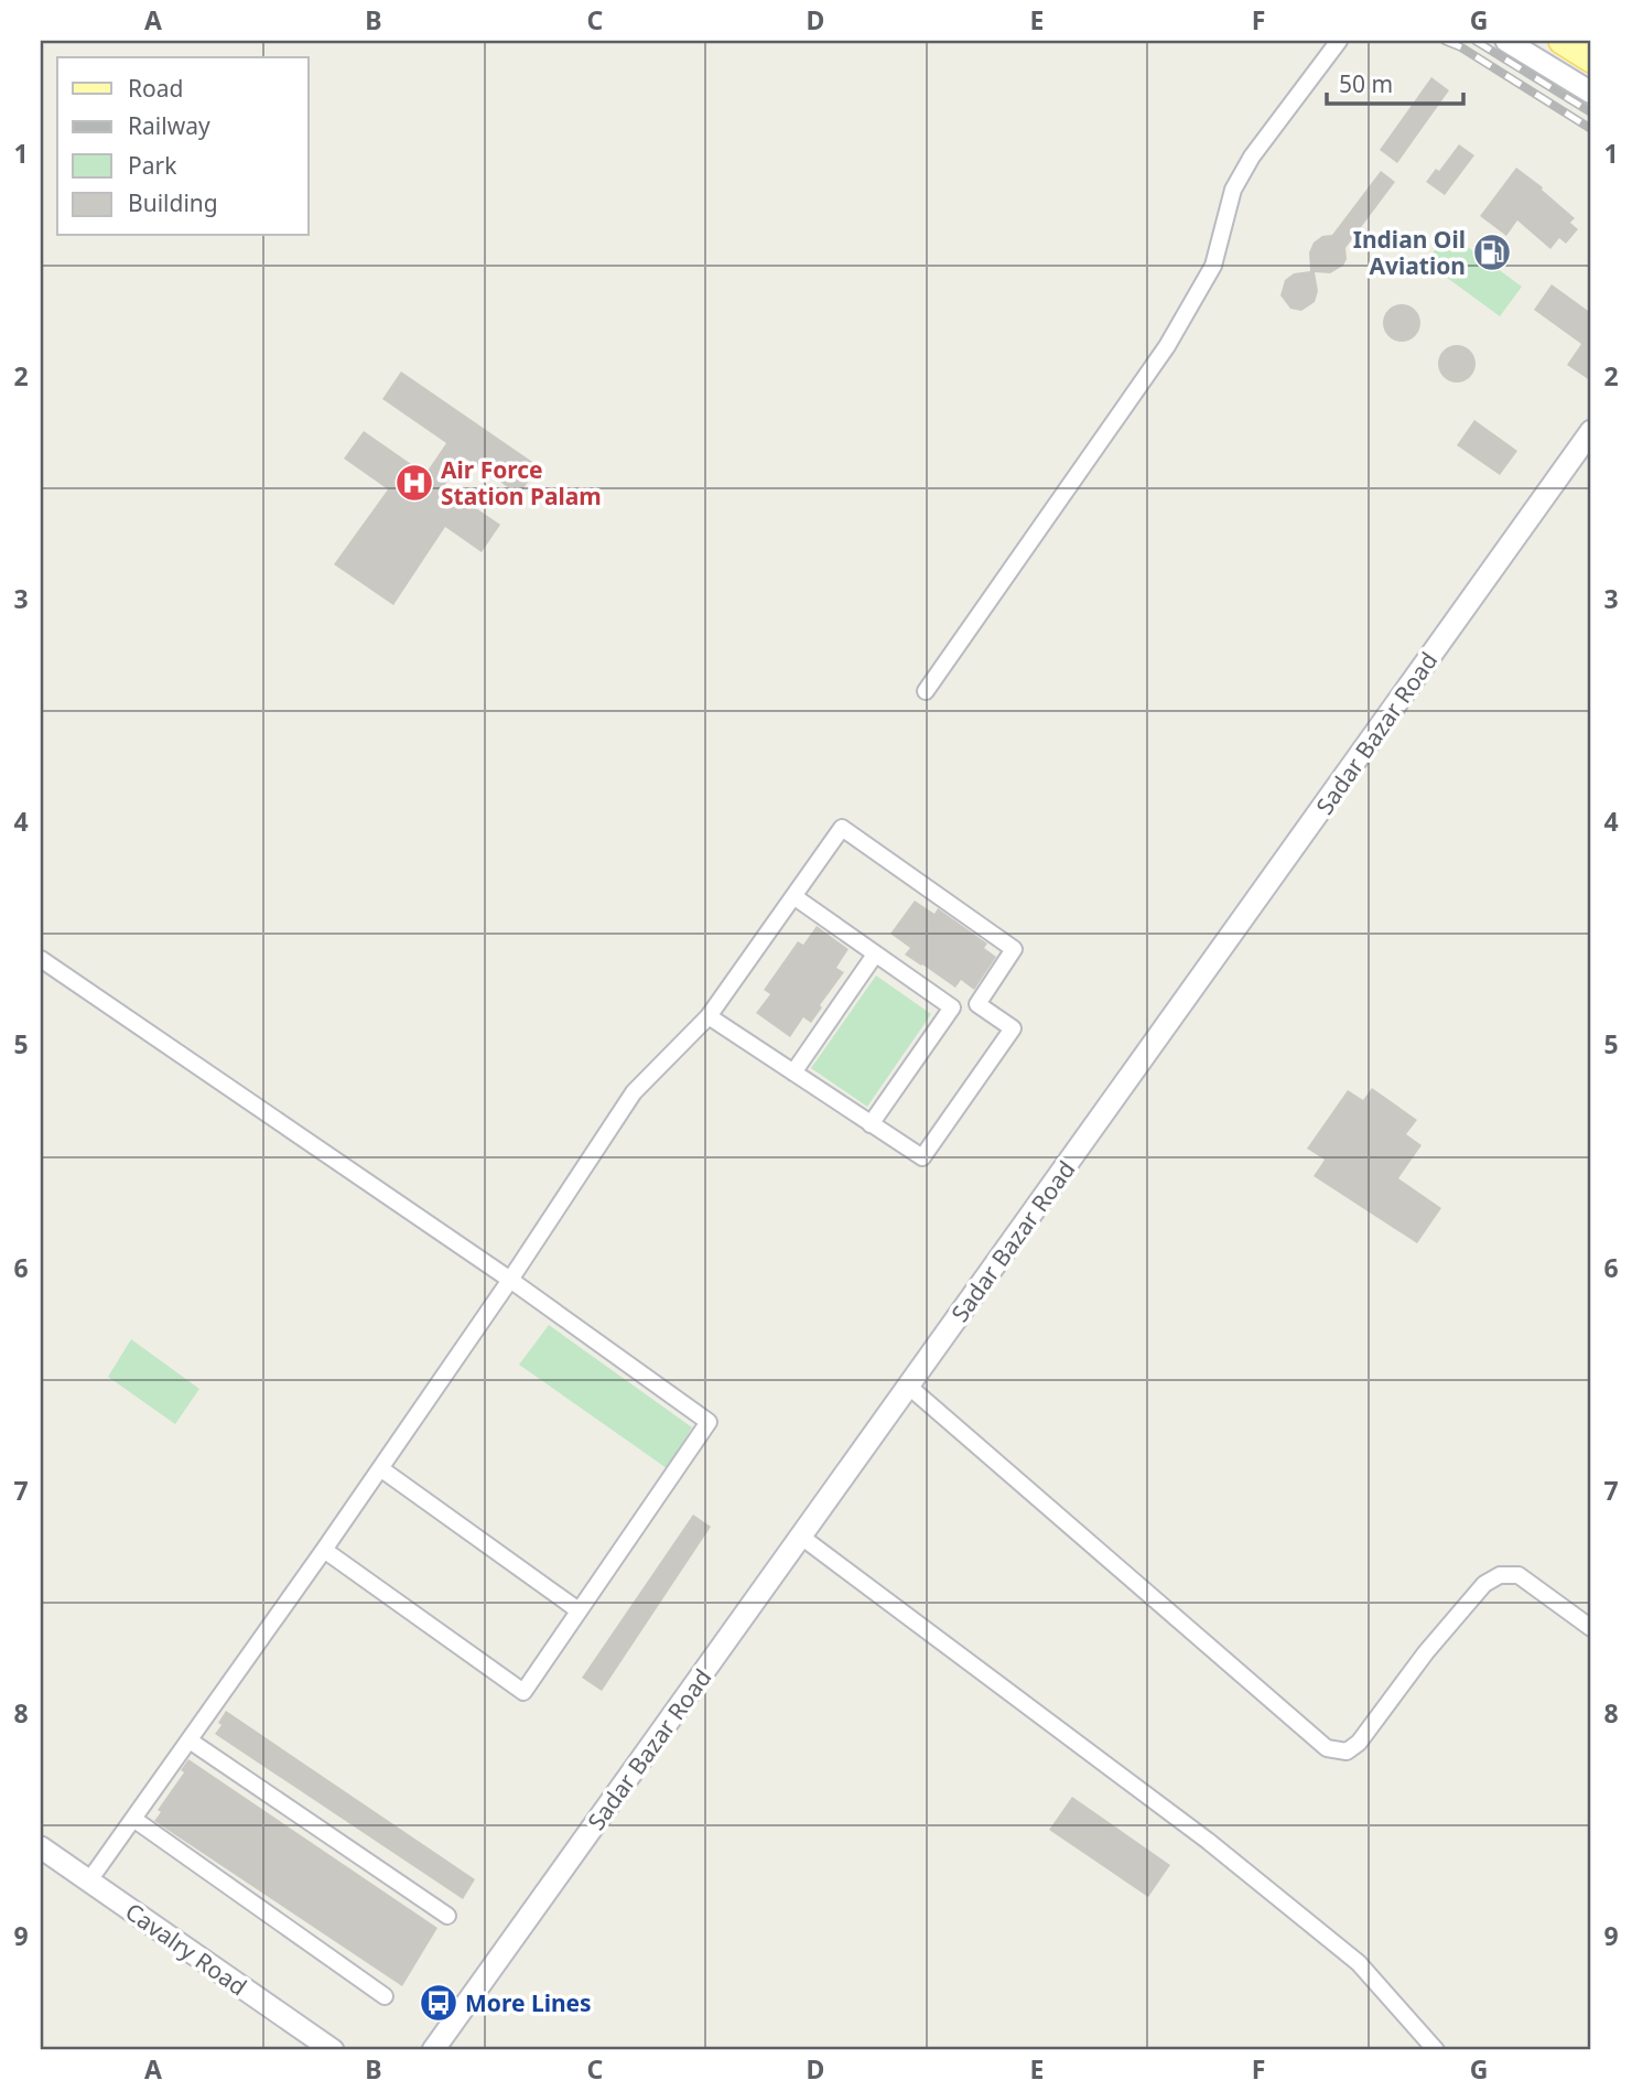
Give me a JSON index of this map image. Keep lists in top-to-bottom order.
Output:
{
  "streets": {
    "street": ["Sadar Bazar Road", "Cavalry Road"]
  },
  "places": {
    "fuel station": ["Indian Oil Aviation"],
    "hospital": ["Air Force Station Palam"],
    "bus stop": ["More Lines"]
  },
  "legend": [
    "Road",
    "Railway",
    "Park",
    "Building"
  ],
  "scale_bar": "50 m",
  "grid": {
    "columns": [
      "A",
      "B",
      "C",
      "D",
      "E",
      "F",
      "G"
    ],
    "rows": [
      "1",
      "2",
      "3",
      "4",
      "5",
      "6",
      "7",
      "8",
      "9"
    ]
  }
}
